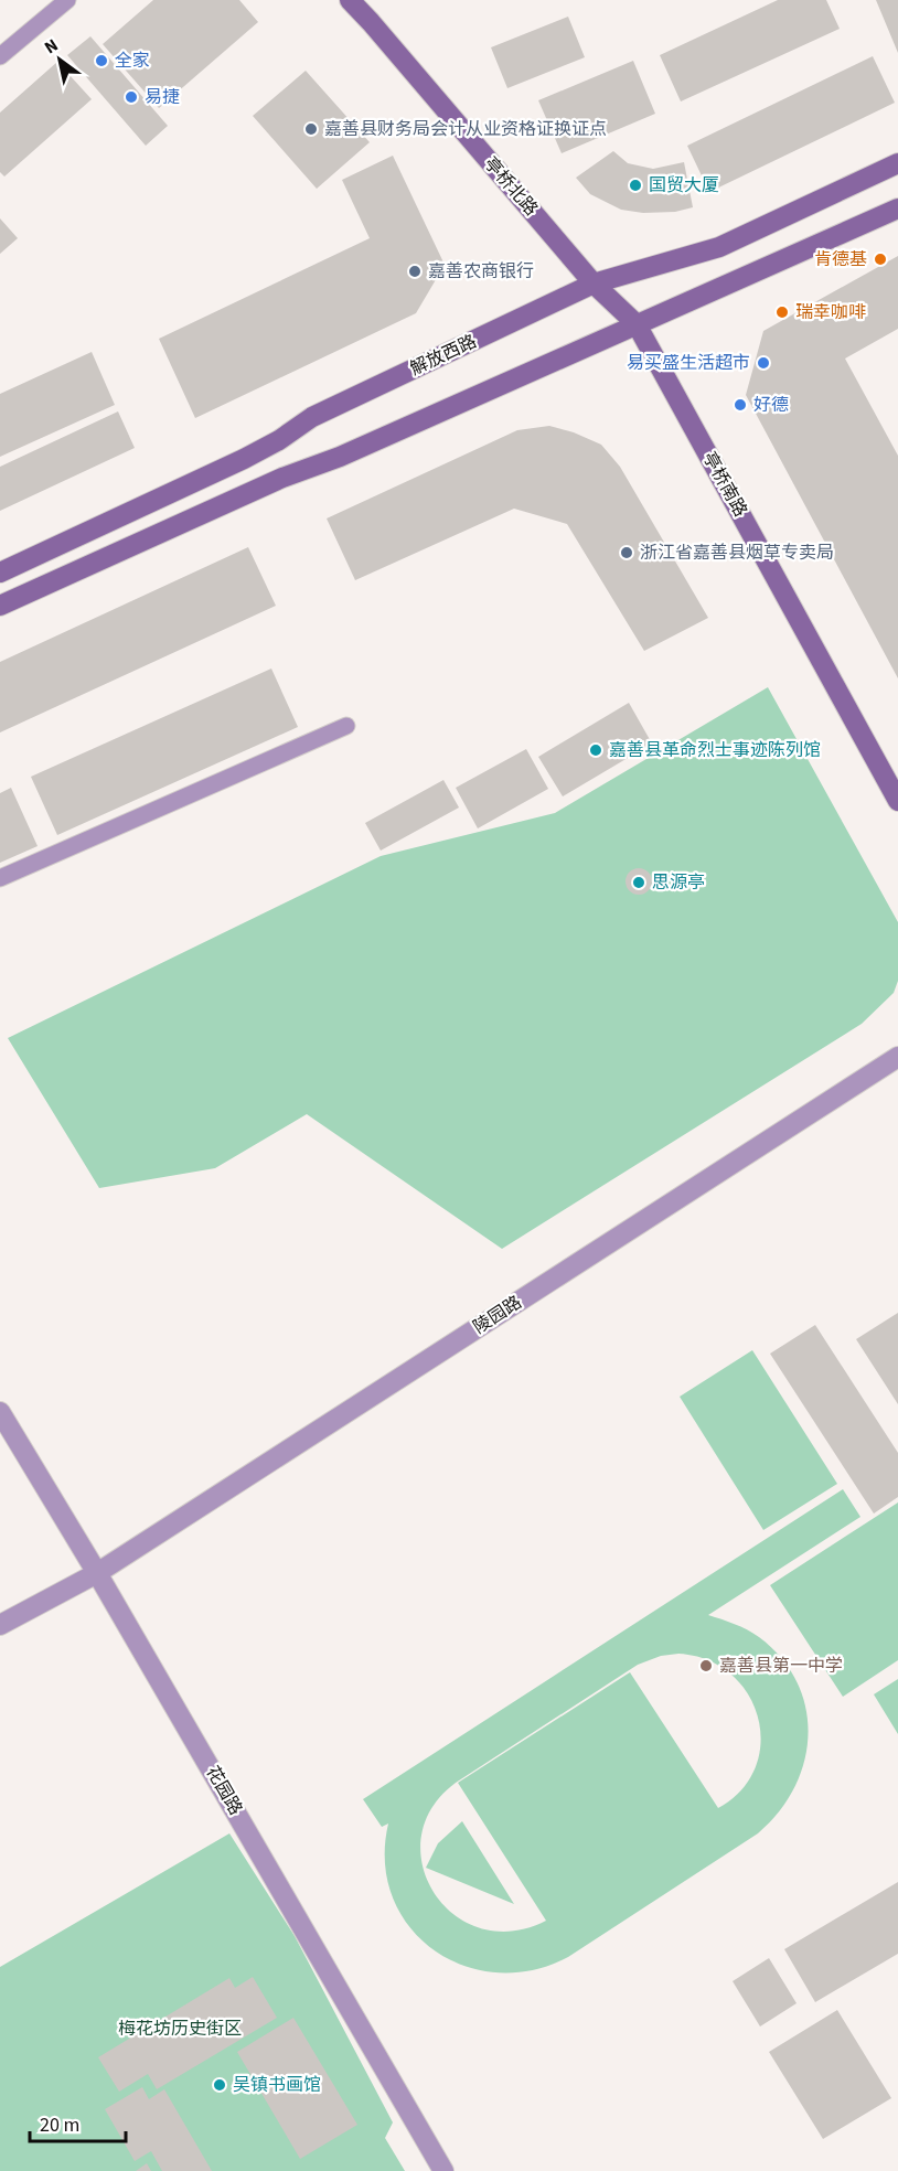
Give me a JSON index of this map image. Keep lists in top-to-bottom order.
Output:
{
  "streets": {
    "main road": ["亭桥北路", "解放西路", "亭桥南路"],
    "street": ["陵园路", "花园路"]
  },
  "crossings": [
    ["亭桥北路", "解放西路"],
    ["亭桥北路", "亭桥南路"],
    ["解放西路", "亭桥南路"],
    ["陵园路", "花园路"]
  ],
  "parks": ["梅花坊历史街区"],
  "places": [
    "全家",
    "易捷",
    "嘉善县财务局会计从业资格证换证点",
    "国贸大厦",
    "肯德基",
    "嘉善农商银行",
    "瑞幸咖啡",
    "易买盛生活超市",
    "好德",
    "浙江省嘉善县烟草专卖局",
    "嘉善县革命烈士事迹陈列馆",
    "思源亭",
    "嘉善县第一中学",
    "吴镇书画馆"
  ],
  "scale_bar": "20 m",
  "north": "top left"
}
